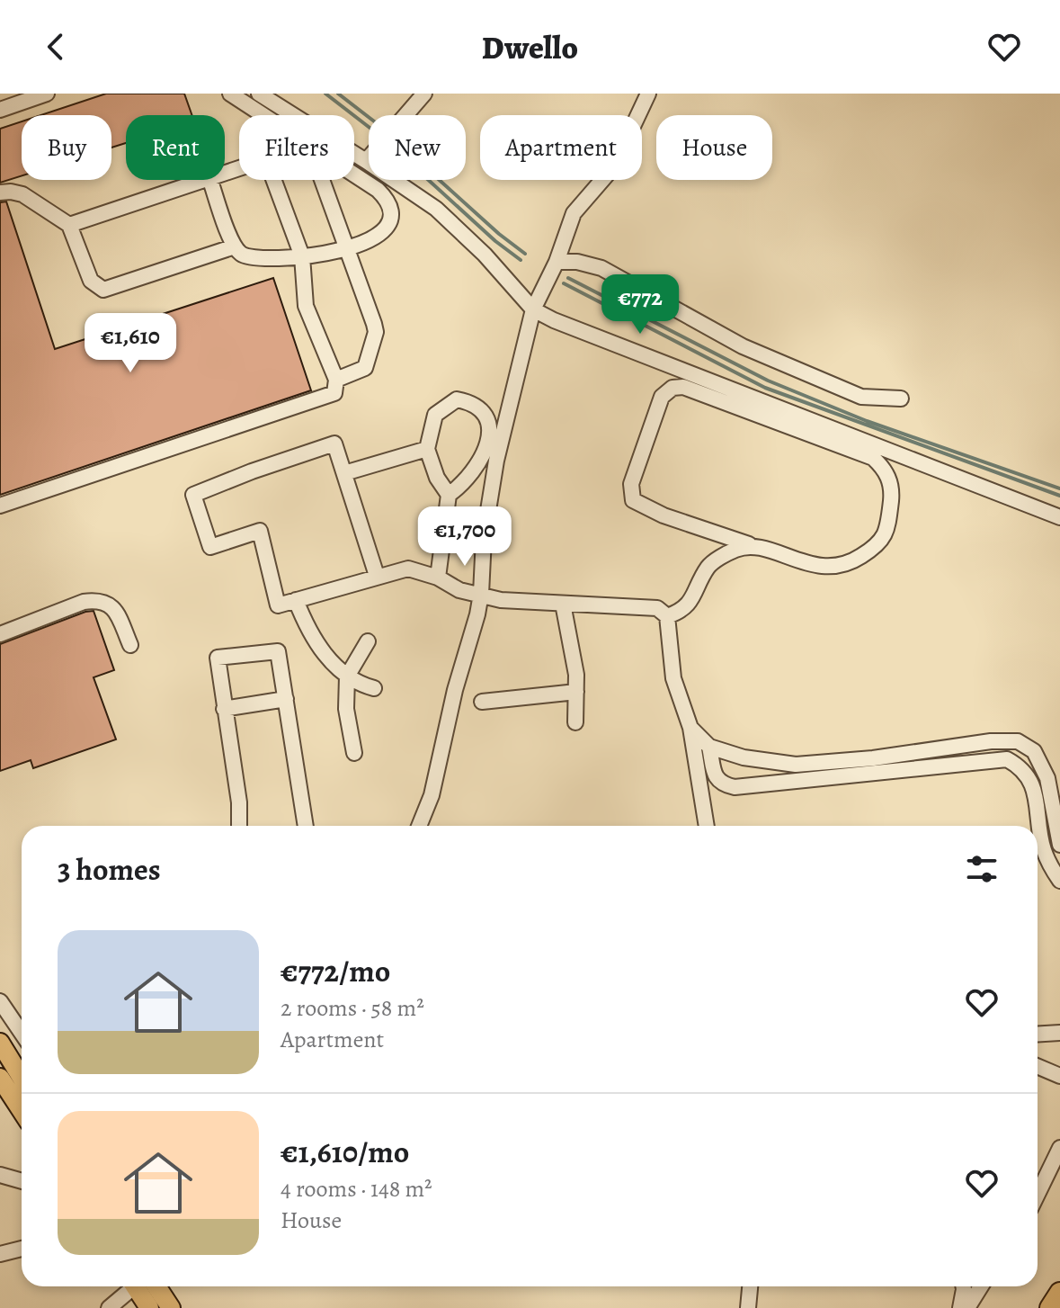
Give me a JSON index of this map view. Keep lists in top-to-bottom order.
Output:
{
  "page": {
    "header": "Dwello",
    "chip": [
      "Buy",
      "Rent",
      "Filters",
      "New",
      "Apartment",
      "House"
    ],
    "price": ["€772", "€1,610", "€1,700"],
    "heading": "3 homes",
    "list": [
      {
        "name": "€772/mo",
        "note": "2 rooms · 58 m² · Apartment"
      },
      {
        "name": "€1,610/mo",
        "note": "4 rooms · 148 m² · House"
      }
    ]
  }
}
